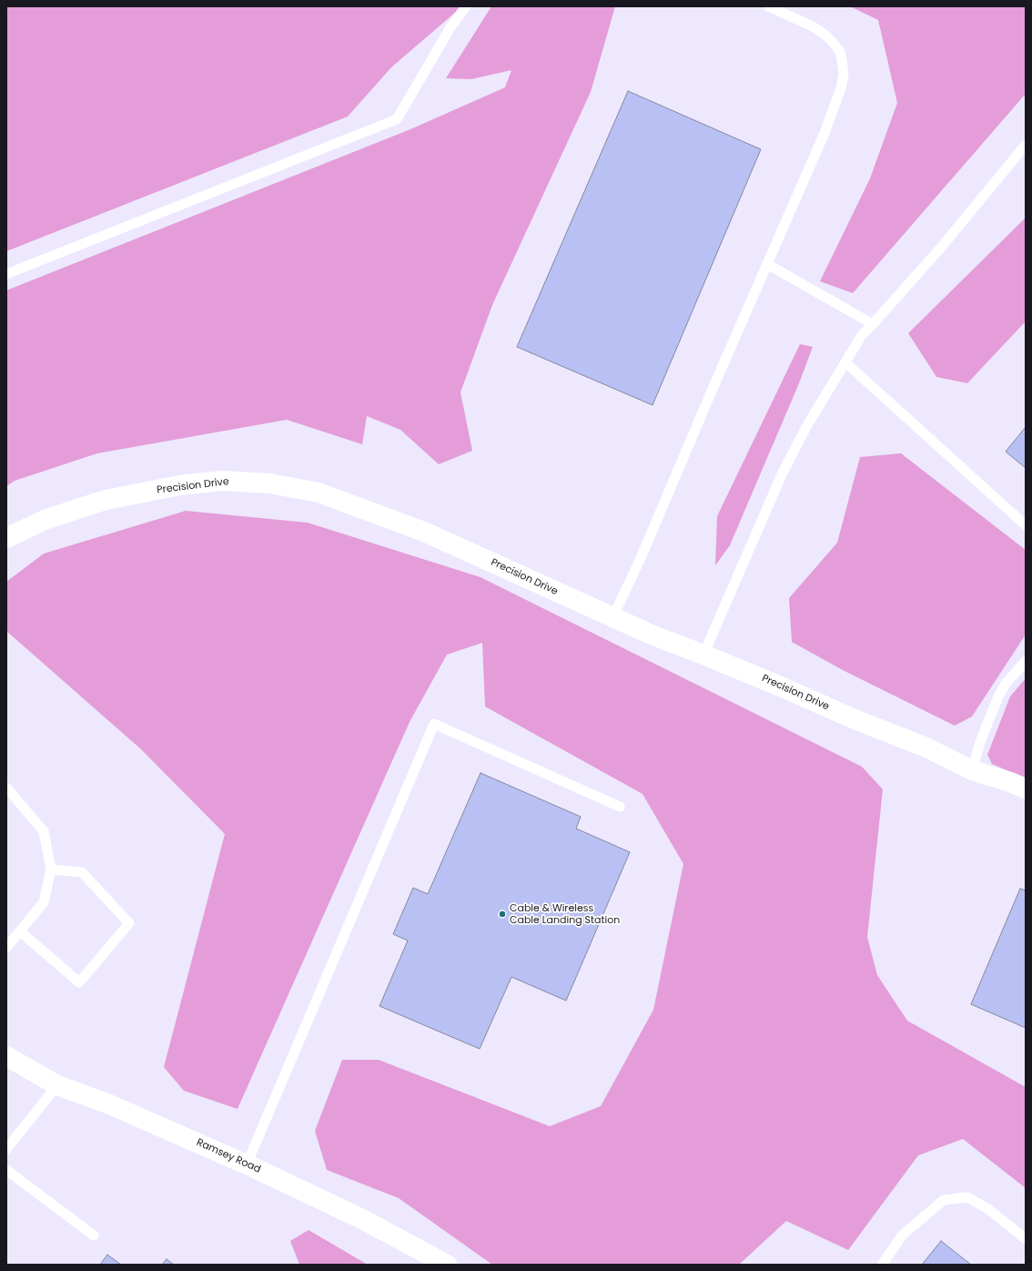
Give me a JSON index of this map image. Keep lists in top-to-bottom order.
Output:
{
  "streets": {
    "street": ["Precision Drive", "Ramsey Road"]
  },
  "places": ["Cable & Wireless Cable Landing Station"]
}
